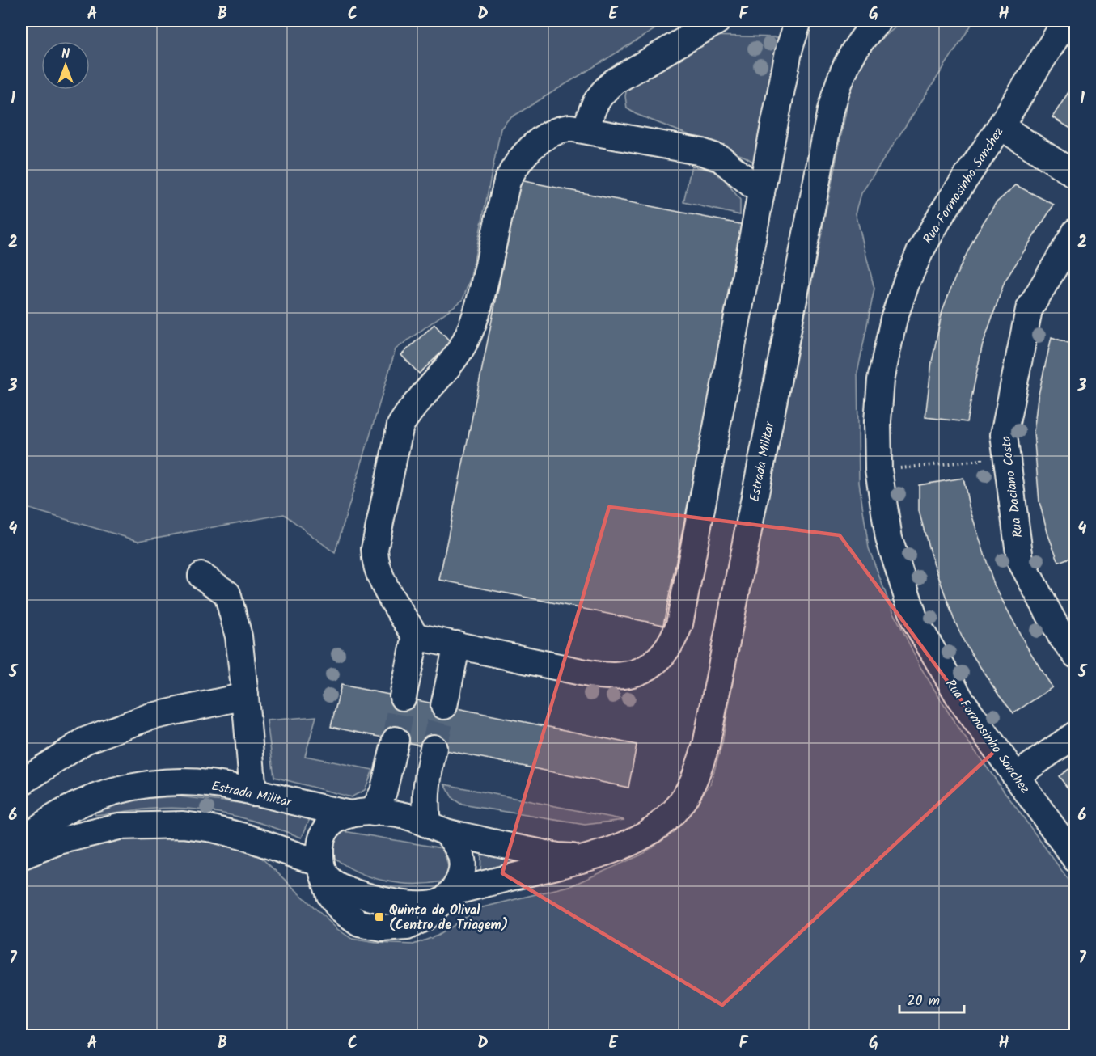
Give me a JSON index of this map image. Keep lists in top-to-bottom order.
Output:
{
  "streets": {
    "street": ["Rua Formosinho Sanchez", "Estrada Militar", "Rua Daciano Costa"]
  },
  "places": {
    "transit": ["Quinta do Olival (Centro de Triagem)"]
  },
  "scale_bar": "20 m",
  "north": "top",
  "grid": {
    "columns": [
      "A",
      "B",
      "C",
      "D",
      "E",
      "F",
      "G",
      "H"
    ],
    "rows": [
      "1",
      "2",
      "3",
      "4",
      "5",
      "6",
      "7"
    ]
  }
}
